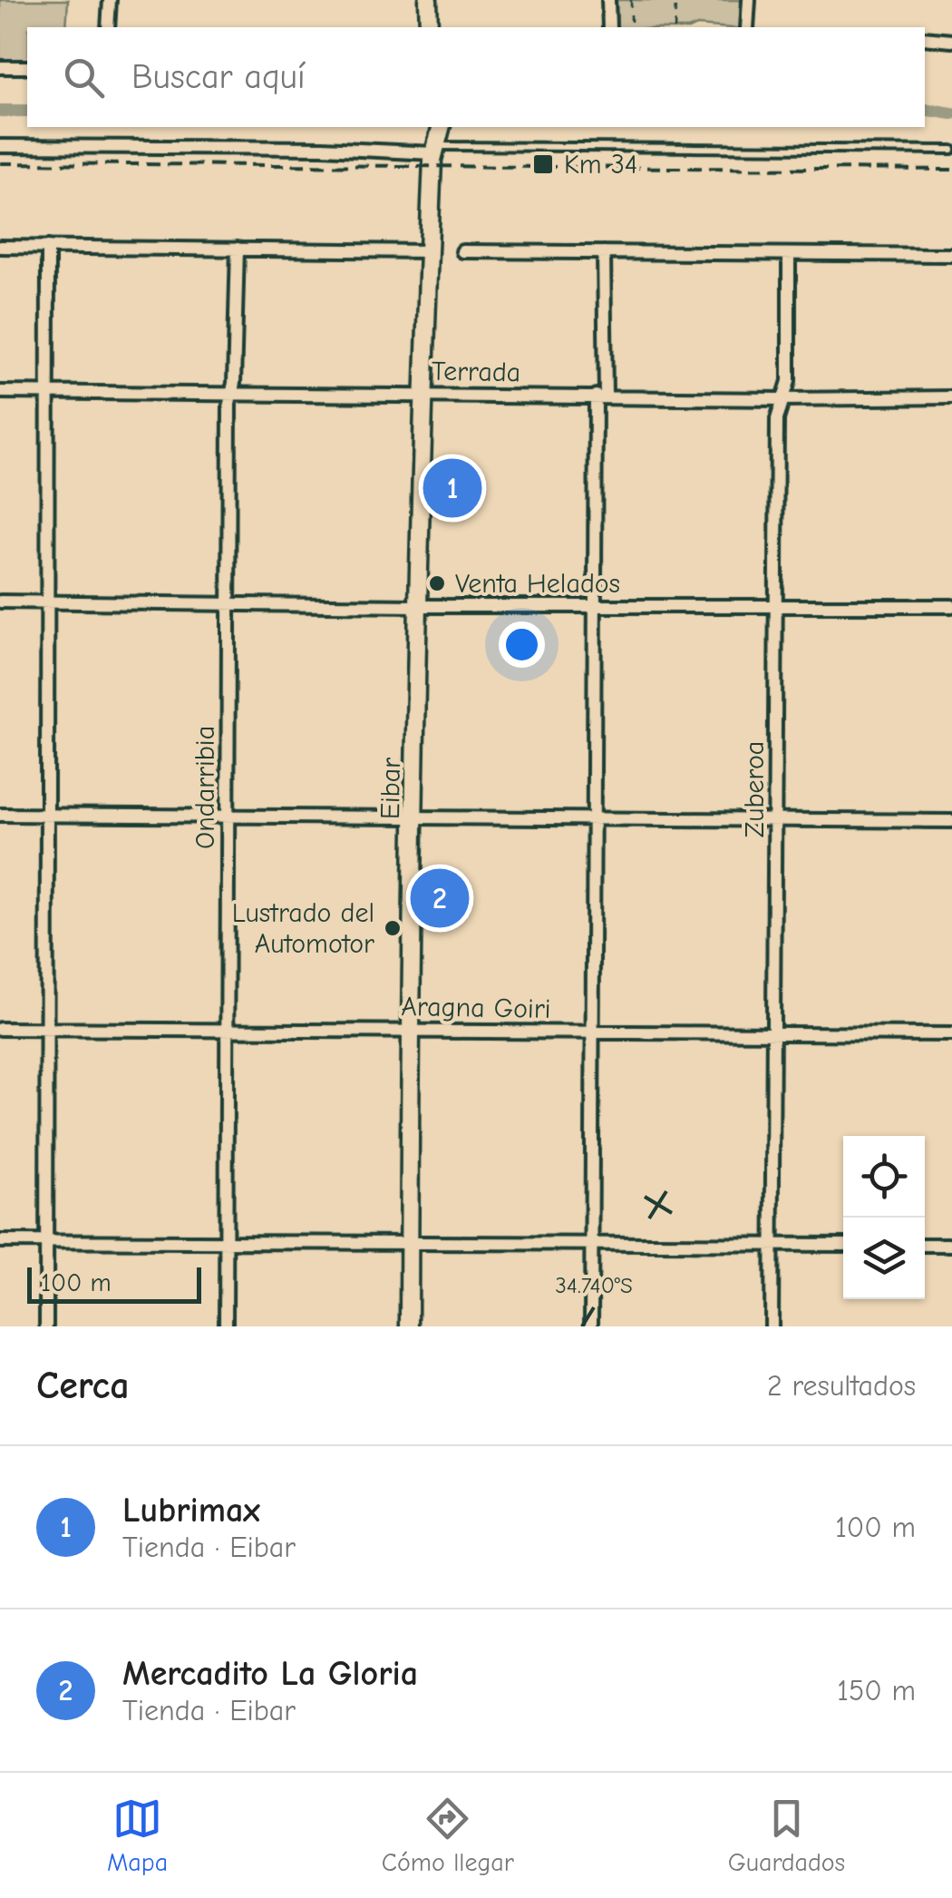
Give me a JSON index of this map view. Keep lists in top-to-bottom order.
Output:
{
  "streets": {
    "street": [
      "Terrada",
      "Ondarribia",
      "Eibar",
      "Zuberoa",
      "Aragna Goiri"
    ]
  },
  "crossings": [
    ["Terrada", "Ondarribia"],
    ["Terrada", "Eibar"],
    ["Terrada", "Zuberoa"],
    ["Ondarribia", "Aragna Goiri"],
    ["Eibar", "Aragna Goiri"],
    ["Zuberoa", "Aragna Goiri"]
  ],
  "places": {
    "transit": ["Km 34"],
    "other": ["Venta Helados", "Lustrado del Automotor"]
  },
  "scale_bar": "100 m",
  "page": {
    "search": "Buscar aquí",
    "pins": ["1", "2"],
    "scale": "100 m",
    "heading": ["Cerca", "2 resultados"],
    "list": [
      {
        "mark": "1",
        "name": "Lubrimax",
        "note": "Tienda · Eibar",
        "value": "100 m"
      },
      {
        "mark": "2",
        "name": "Mercadito La Gloria",
        "note": "Tienda · Eibar",
        "value": "150 m"
      }
    ],
    "nav": ["Mapa", "Cómo llegar", "Guardados"]
  },
  "coordinates": ["34.740°S"]
}
